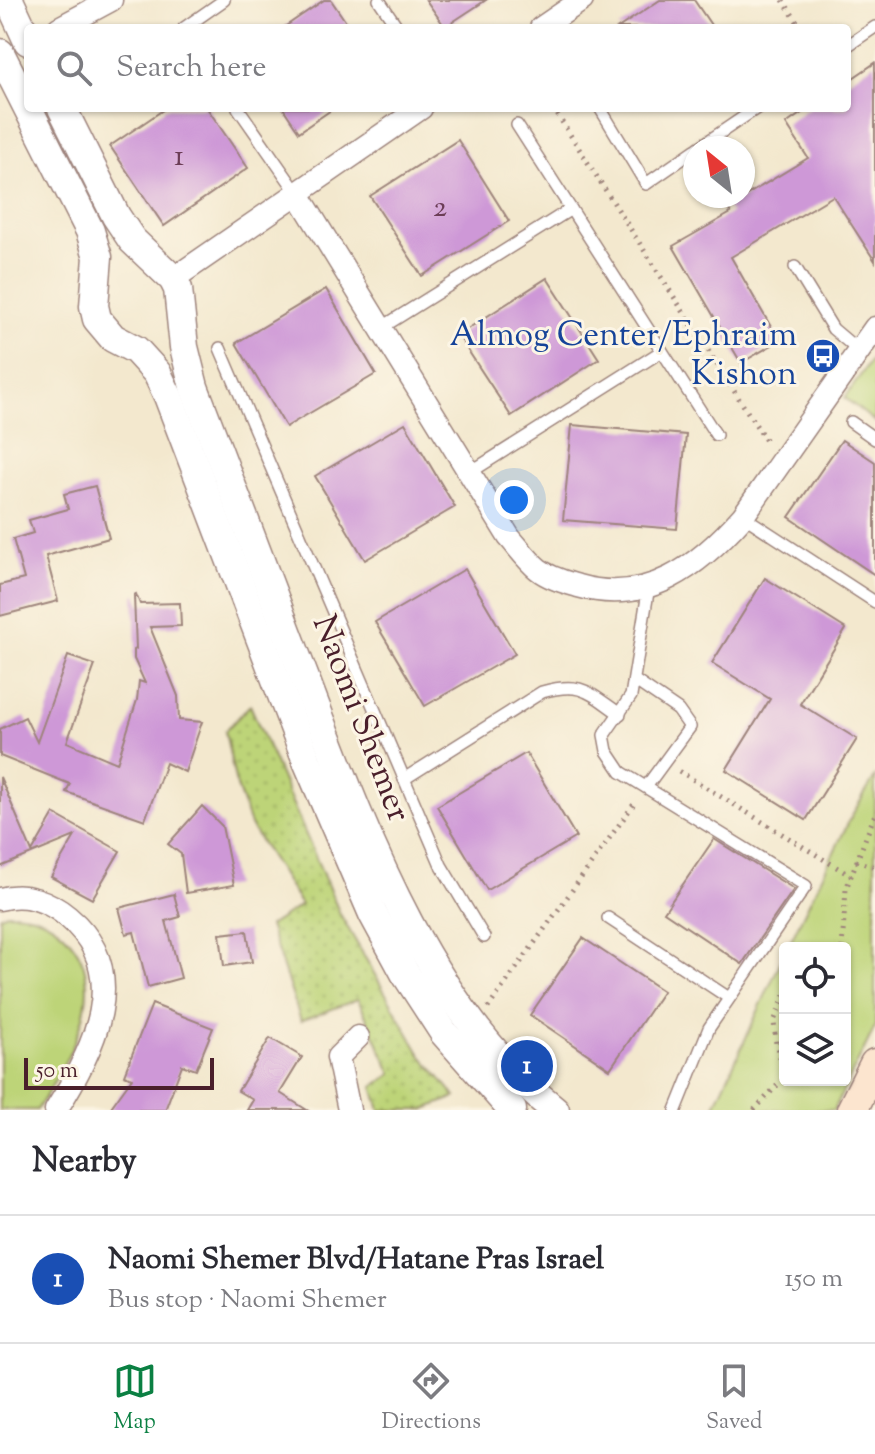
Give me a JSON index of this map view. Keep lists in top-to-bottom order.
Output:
{
  "streets": {
    "street": ["Naomi Shemer"]
  },
  "places": {
    "bus stop": ["Almog Center/Ephraim Kishon"]
  },
  "house_numbers": ["1", "2"],
  "scale_bar": "50 m",
  "north": "top left",
  "page": {
    "search": "Search here",
    "pins": "1",
    "scale": "50 m",
    "heading": "Nearby",
    "list": [
      {
        "mark": "1",
        "name": "Naomi Shemer Blvd/Hatane Pras Israel",
        "note": "Bus stop · Naomi Shemer",
        "value": "150 m"
      }
    ],
    "nav": ["Map", "Directions", "Saved"]
  }
}
